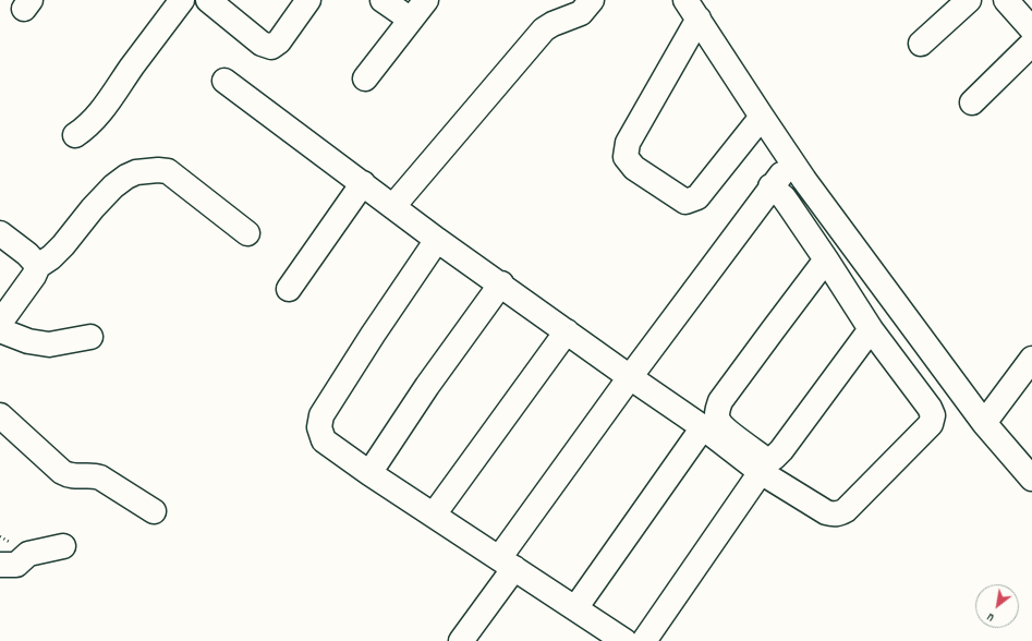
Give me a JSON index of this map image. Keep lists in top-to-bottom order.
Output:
{
  "north": "bottom left"
}
